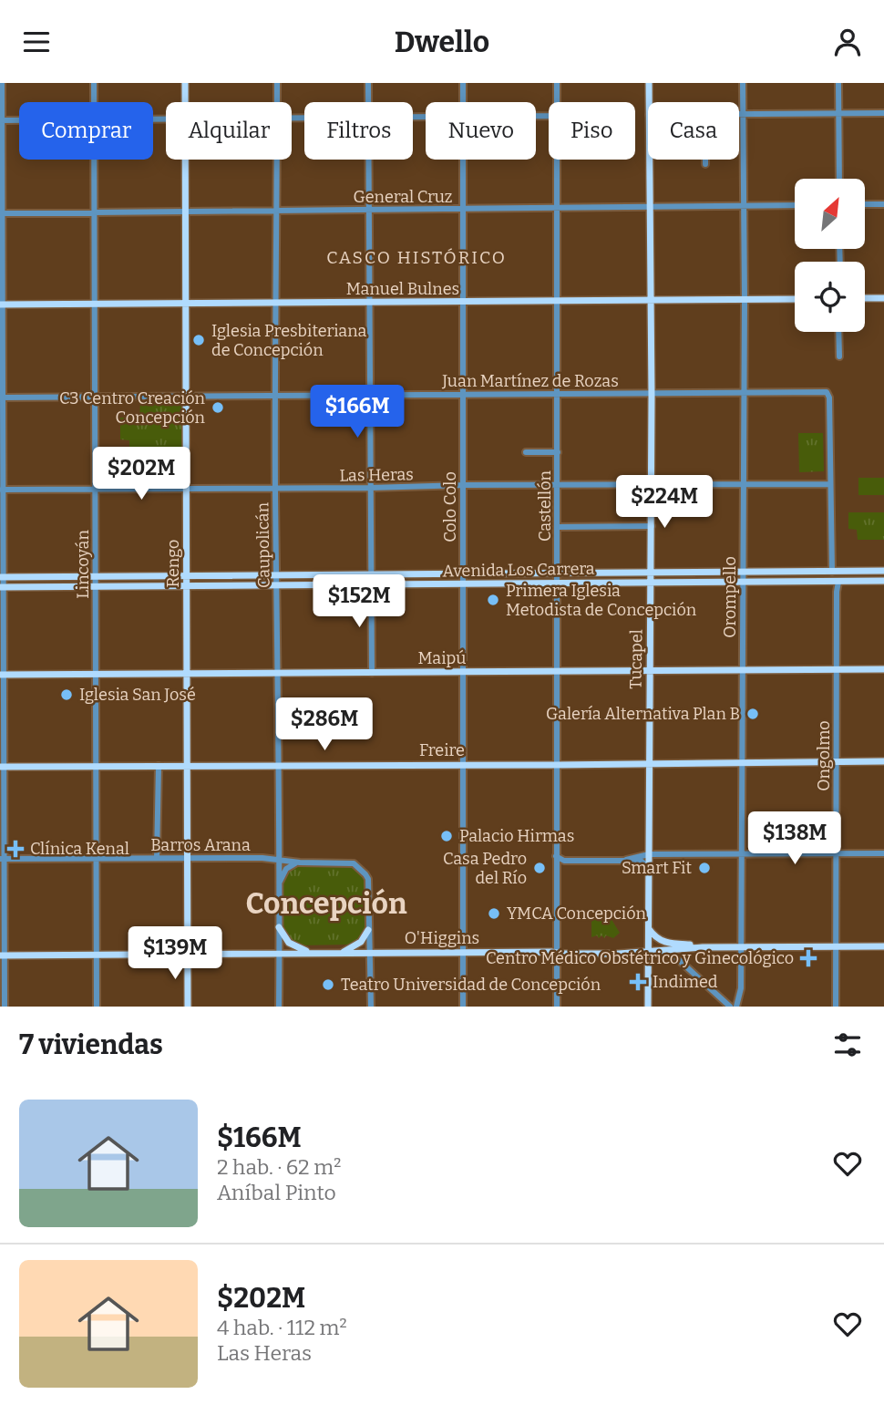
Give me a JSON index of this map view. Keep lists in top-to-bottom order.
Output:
{
  "streets": {
    "main road": [
      "Manuel Bulnes",
      "Rengo",
      "Avenida Los Carrera",
      "Maipú",
      "Tucapel",
      "Freire",
      "O'Higgins"
    ],
    "street": [
      "General Cruz",
      "Juan Martínez de Rozas",
      "Las Heras",
      "Castellón",
      "Colo Colo",
      "Caupolicán",
      "Lincoyán",
      "Orompello",
      "Ongolmo",
      "Barros Arana"
    ]
  },
  "crossings": [
    ["General Cruz", "Castellón"],
    ["General Cruz", "Colo Colo"],
    ["General Cruz", "Caupolicán"],
    ["General Cruz", "Rengo"],
    ["General Cruz", "Lincoyán"],
    ["General Cruz", "Orompello"],
    ["General Cruz", "Tucapel"],
    ["Manuel Bulnes", "Castellón"],
    ["Manuel Bulnes", "Colo Colo"],
    ["Manuel Bulnes", "Caupolicán"],
    ["Manuel Bulnes", "Rengo"],
    ["Manuel Bulnes", "Lincoyán"],
    ["Manuel Bulnes", "Orompello"],
    ["Manuel Bulnes", "Tucapel"],
    ["Juan Martínez de Rozas", "Las Heras"],
    ["Juan Martínez de Rozas", "Castellón"],
    ["Juan Martínez de Rozas", "Colo Colo"],
    ["Juan Martínez de Rozas", "Caupolicán"],
    ["Juan Martínez de Rozas", "Rengo"],
    ["Juan Martínez de Rozas", "Lincoyán"],
    ["Juan Martínez de Rozas", "Orompello"],
    ["Juan Martínez de Rozas", "Tucapel"],
    ["Las Heras", "Castellón"],
    ["Las Heras", "Colo Colo"],
    ["Las Heras", "Caupolicán"],
    ["Las Heras", "Rengo"],
    ["Las Heras", "Lincoyán"],
    ["Las Heras", "Orompello"],
    ["Las Heras", "Tucapel"],
    ["Castellón", "Avenida Los Carrera"],
    ["Castellón", "Maipú"],
    ["Castellón", "Freire"],
    ["Castellón", "O'Higgins"],
    ["Colo Colo", "Avenida Los Carrera"],
    ["Colo Colo", "Maipú"],
    ["Colo Colo", "Freire"],
    ["Colo Colo", "O'Higgins"],
    ["Caupolicán", "Avenida Los Carrera"],
    ["Caupolicán", "Maipú"],
    ["Caupolicán", "Freire"],
    ["Caupolicán", "Barros Arana"],
    ["Caupolicán", "O'Higgins"],
    ["Rengo", "Avenida Los Carrera"],
    ["Rengo", "Maipú"],
    ["Rengo", "Freire"],
    ["Rengo", "Barros Arana"],
    ["Rengo", "O'Higgins"],
    ["Lincoyán", "Avenida Los Carrera"],
    ["Lincoyán", "Maipú"],
    ["Lincoyán", "Freire"],
    ["Lincoyán", "Barros Arana"],
    ["Lincoyán", "O'Higgins"],
    ["Avenida Los Carrera", "Orompello"],
    ["Avenida Los Carrera", "Tucapel"],
    ["Avenida Los Carrera", "Ongolmo"],
    ["Orompello", "Maipú"],
    ["Orompello", "Freire"],
    ["Orompello", "O'Higgins"],
    ["Maipú", "Tucapel"],
    ["Maipú", "Ongolmo"],
    ["Tucapel", "Freire"],
    ["Tucapel", "O'Higgins"],
    ["Freire", "Ongolmo"],
    ["Ongolmo", "O'Higgins"],
    ["Barros Arana", "O'Higgins"]
  ],
  "districts": ["CASCO HISTÓRICO", "Concepción"],
  "places": {
    "other": [
      "Iglesia Presbiteriana de Concepción",
      "C3 Centro Creación Concepción",
      "Primera Iglesia Metodista de Concepción",
      "Iglesia San José",
      "Galería Alternativa Plan B",
      "Palacio Hirmas",
      "Casa Pedro del Río",
      "Smart Fit",
      "YMCA Concepción",
      "Teatro Universidad de Concepción"
    ],
    "health": ["Clínica Kenal", "Centro Médico Obstétrico y Ginecológico", "Indimed"]
  },
  "north": "top right",
  "page": {
    "header": "Dwello",
    "chip": [
      "Comprar",
      "Alquilar",
      "Filtros",
      "Nuevo",
      "Piso",
      "Casa"
    ],
    "price": [
      "$166M",
      "$202M",
      "$224M",
      "$152M",
      "$286M",
      "$138M",
      "$139M"
    ],
    "heading": "7 viviendas",
    "list": [
      {
        "name": "$166M",
        "note": "2 hab. · 62 m² · Aníbal Pinto"
      },
      {
        "name": "$202M",
        "note": "4 hab. · 112 m² · Las Heras"
      }
    ]
  }
}
